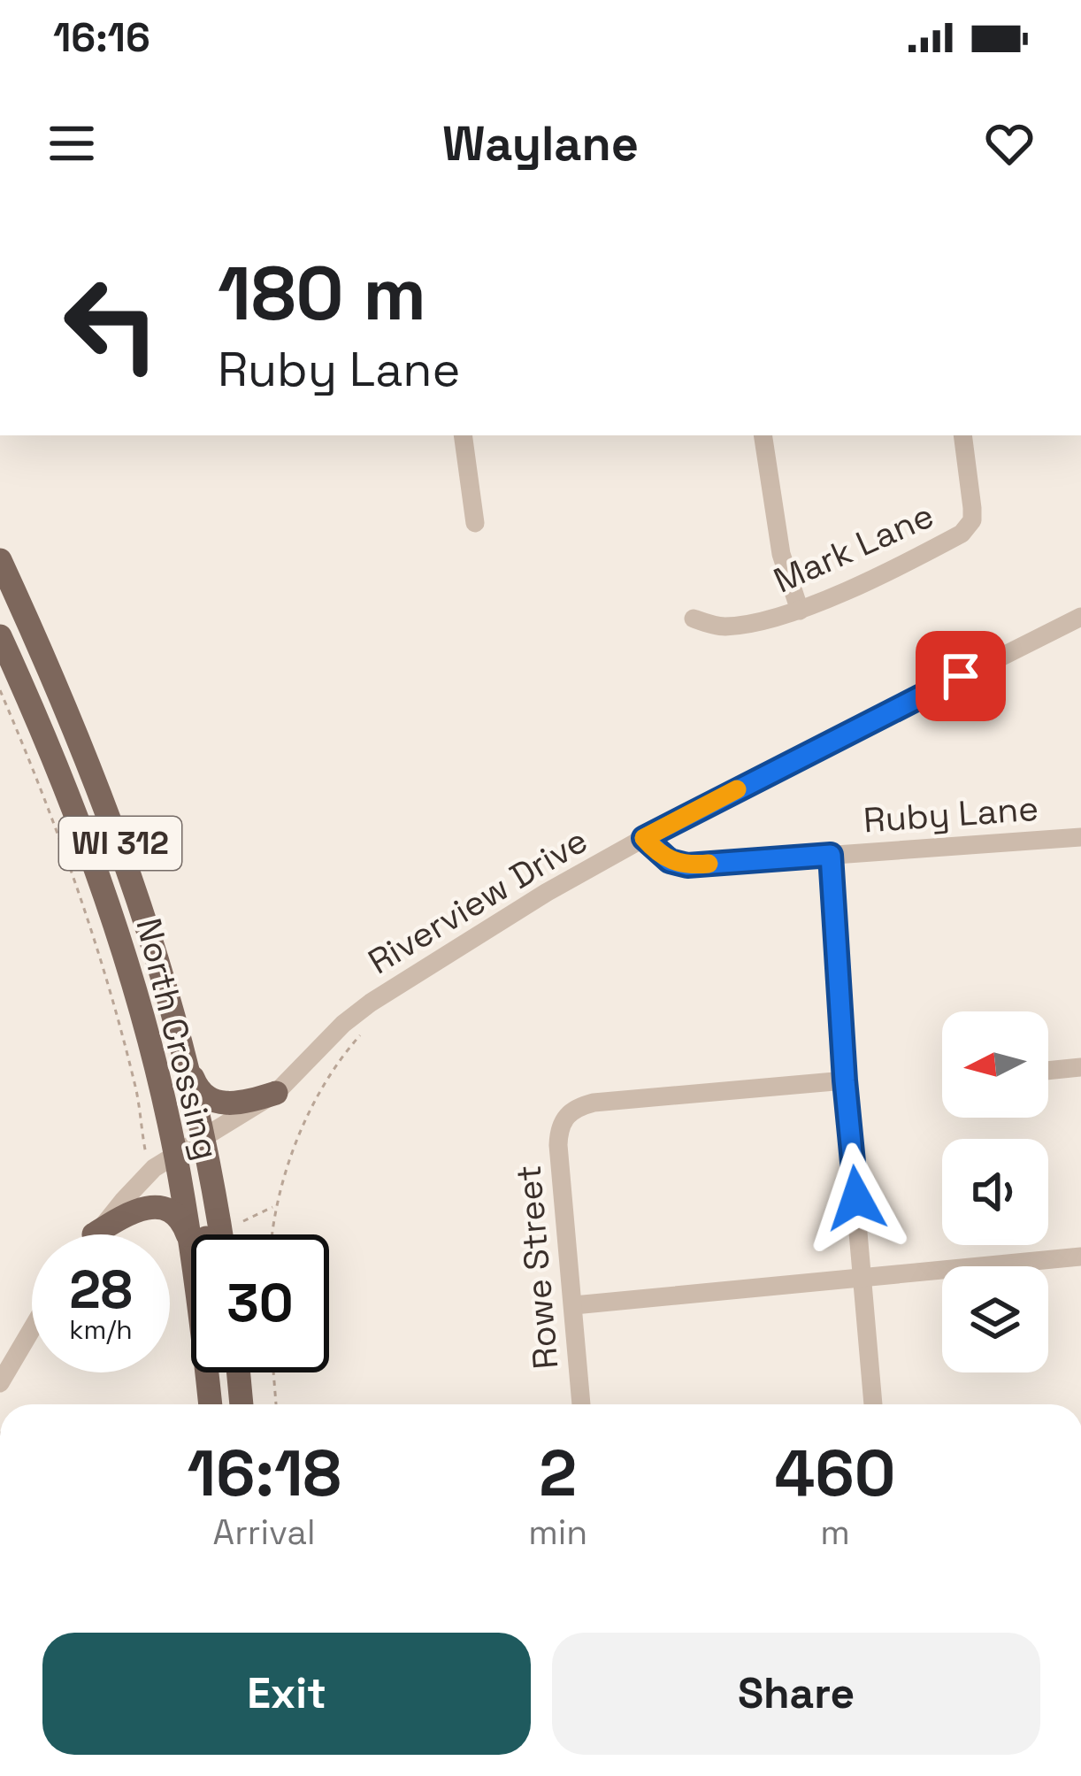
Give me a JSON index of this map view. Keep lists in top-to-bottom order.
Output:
{
  "streets": {
    "main road": ["WI 312", "North Crossing"],
    "street": [
      "Mark Lane",
      "Ruby Lane",
      "Riverview Drive",
      "Rowe Street"
    ]
  },
  "crossings": [
    ["Ruby Lane", "Riverview Drive"],
    ["Riverview Drive", "North Crossing"]
  ],
  "north": "left",
  "page": {
    "status": "16:16",
    "header": "Waylane",
    "turn": ["180 m", "Ruby Lane"],
    "speed": "28 km/h",
    "limit": "30",
    "eta": [
      "16:18",
      "Arrival",
      "2",
      "min",
      "460",
      "m"
    ],
    "buttons": ["Exit", "Share"]
  }
}
